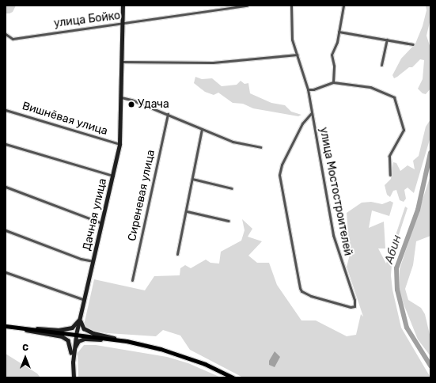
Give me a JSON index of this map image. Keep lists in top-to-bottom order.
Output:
{
  "streets": {
    "main road": ["Дачная улица"],
    "street": [
      "улица Бойко",
      "Вишнёвая улица",
      "улица Мостостроителей",
      "Сиреневая улица"
    ]
  },
  "crossings": [
    ["улица Бойко", "Дачная улица"],
    ["Вишнёвая улица", "Дачная улица"]
  ],
  "water": ["Абин"],
  "places": ["Удача"],
  "north": "top"
}
